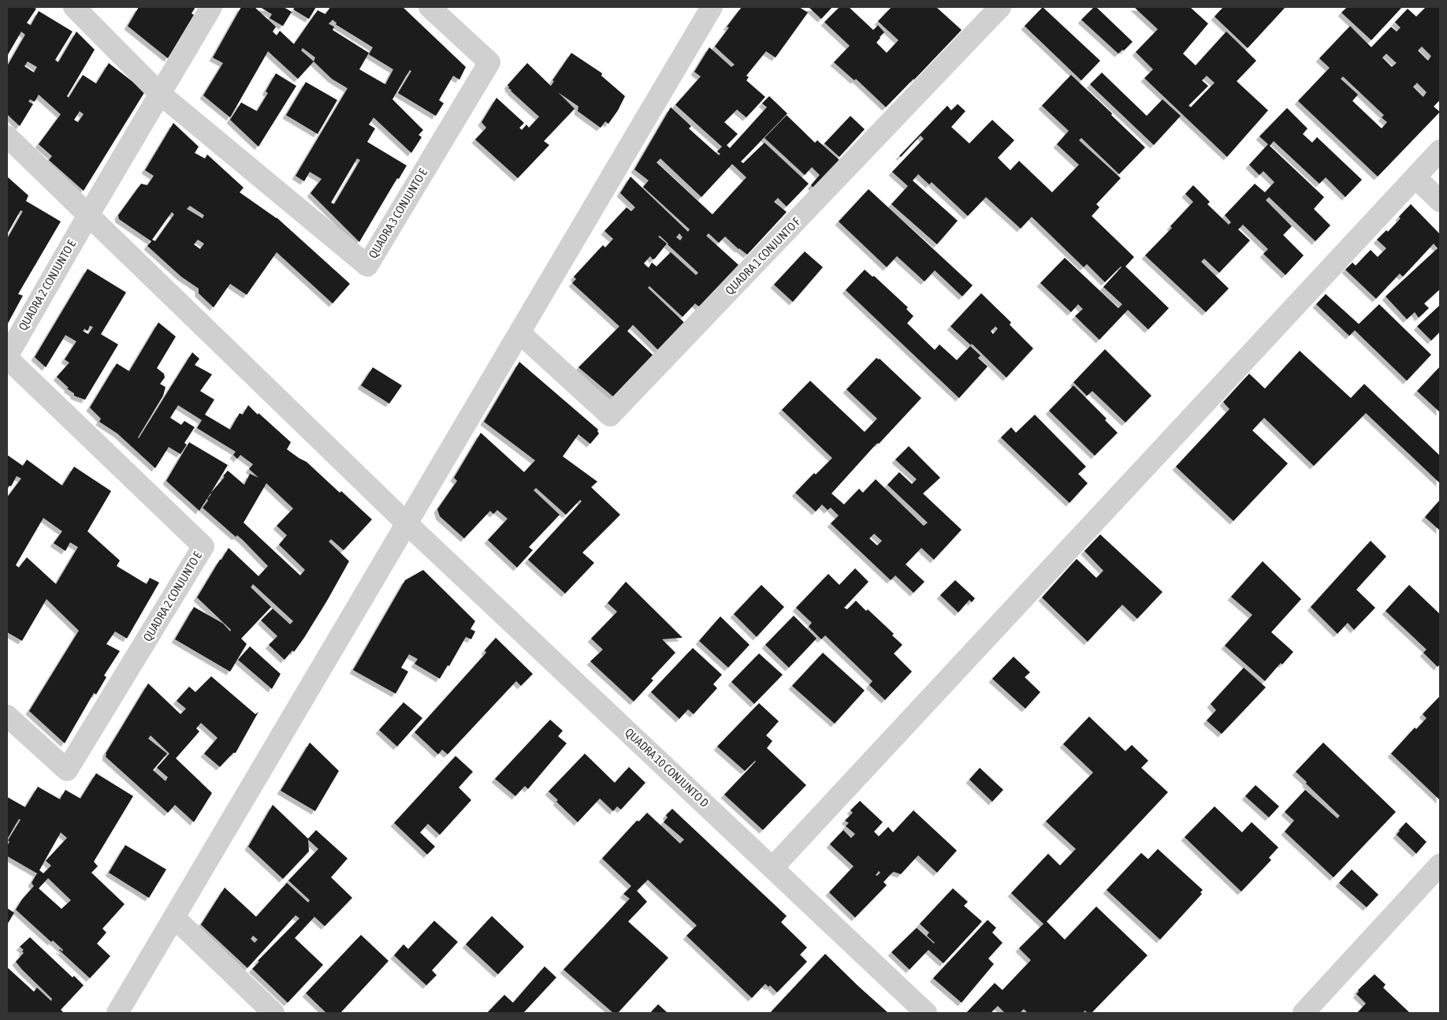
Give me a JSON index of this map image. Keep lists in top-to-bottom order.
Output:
{
  "streets": {
    "street": [
      "QUADRA 3 CONJUNTO E",
      "QUADRA 1 CONJUNTO F",
      "QUADRA 2 CONJUNTO E",
      "QUADRA 10 CONJUNTO D"
    ]
  },
  "crossings": [
    ["QUADRA 2 CONJUNTO E", "QUADRA 10 CONJUNTO D"]
  ]
}
